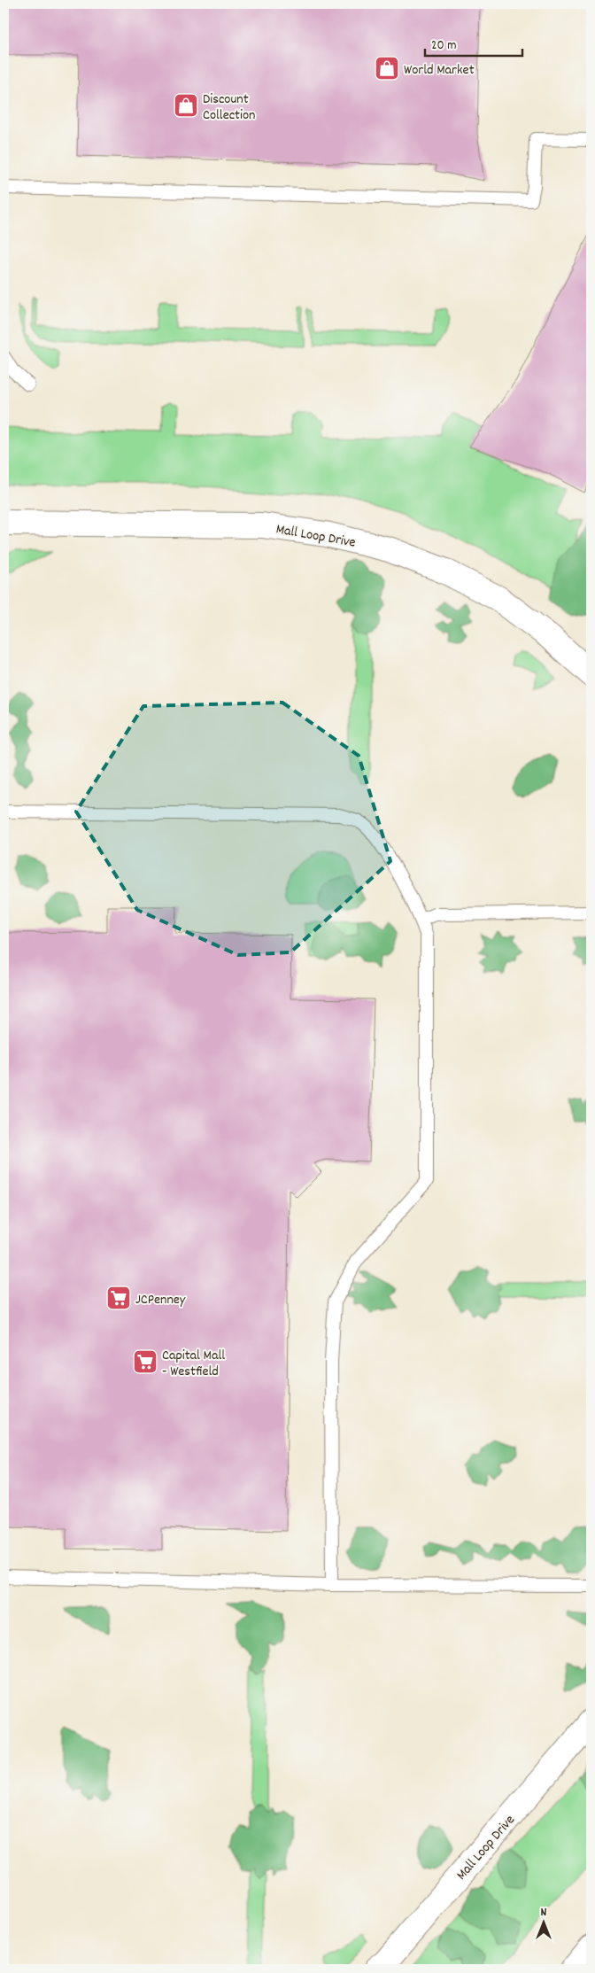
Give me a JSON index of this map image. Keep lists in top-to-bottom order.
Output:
{
  "streets": {
    "street": ["Mall Loop Drive"]
  },
  "places": {
    "shop": ["World Market", "Discount Collection"],
    "supermarket": ["JCPenney", "Capital Mall - Westfield"]
  },
  "scale_bar": "20 m",
  "north": "top"
}
